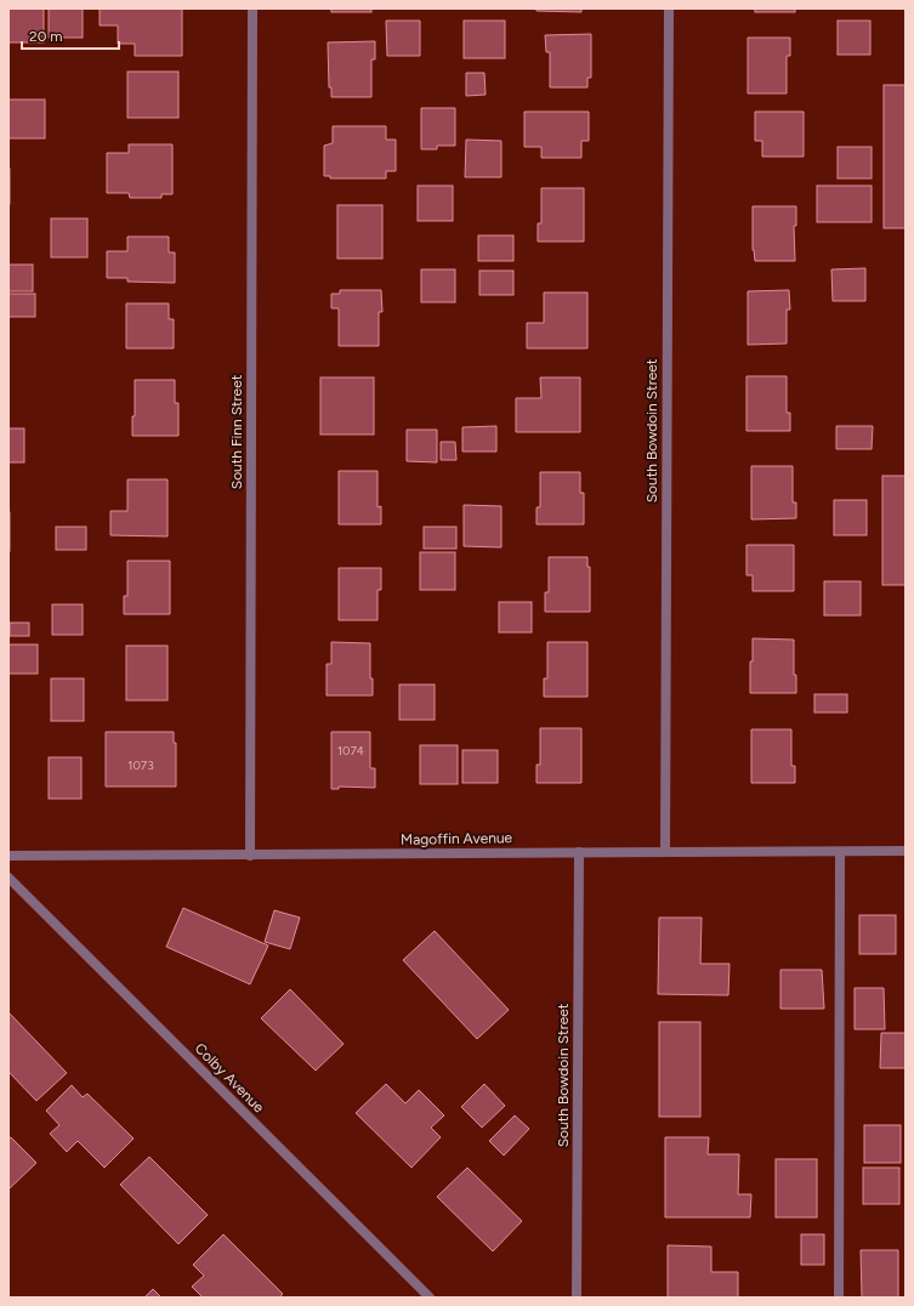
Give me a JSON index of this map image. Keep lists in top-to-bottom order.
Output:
{
  "streets": {
    "street": [
      "South Bowdoin Street",
      "South Finn Street",
      "Magoffin Avenue",
      "Colby Avenue"
    ]
  },
  "crossings": [
    ["South Bowdoin Street", "Magoffin Avenue"],
    ["South Finn Street", "Magoffin Avenue"]
  ],
  "house_numbers": ["1074", "1073"],
  "scale_bar": "20 m"
}
